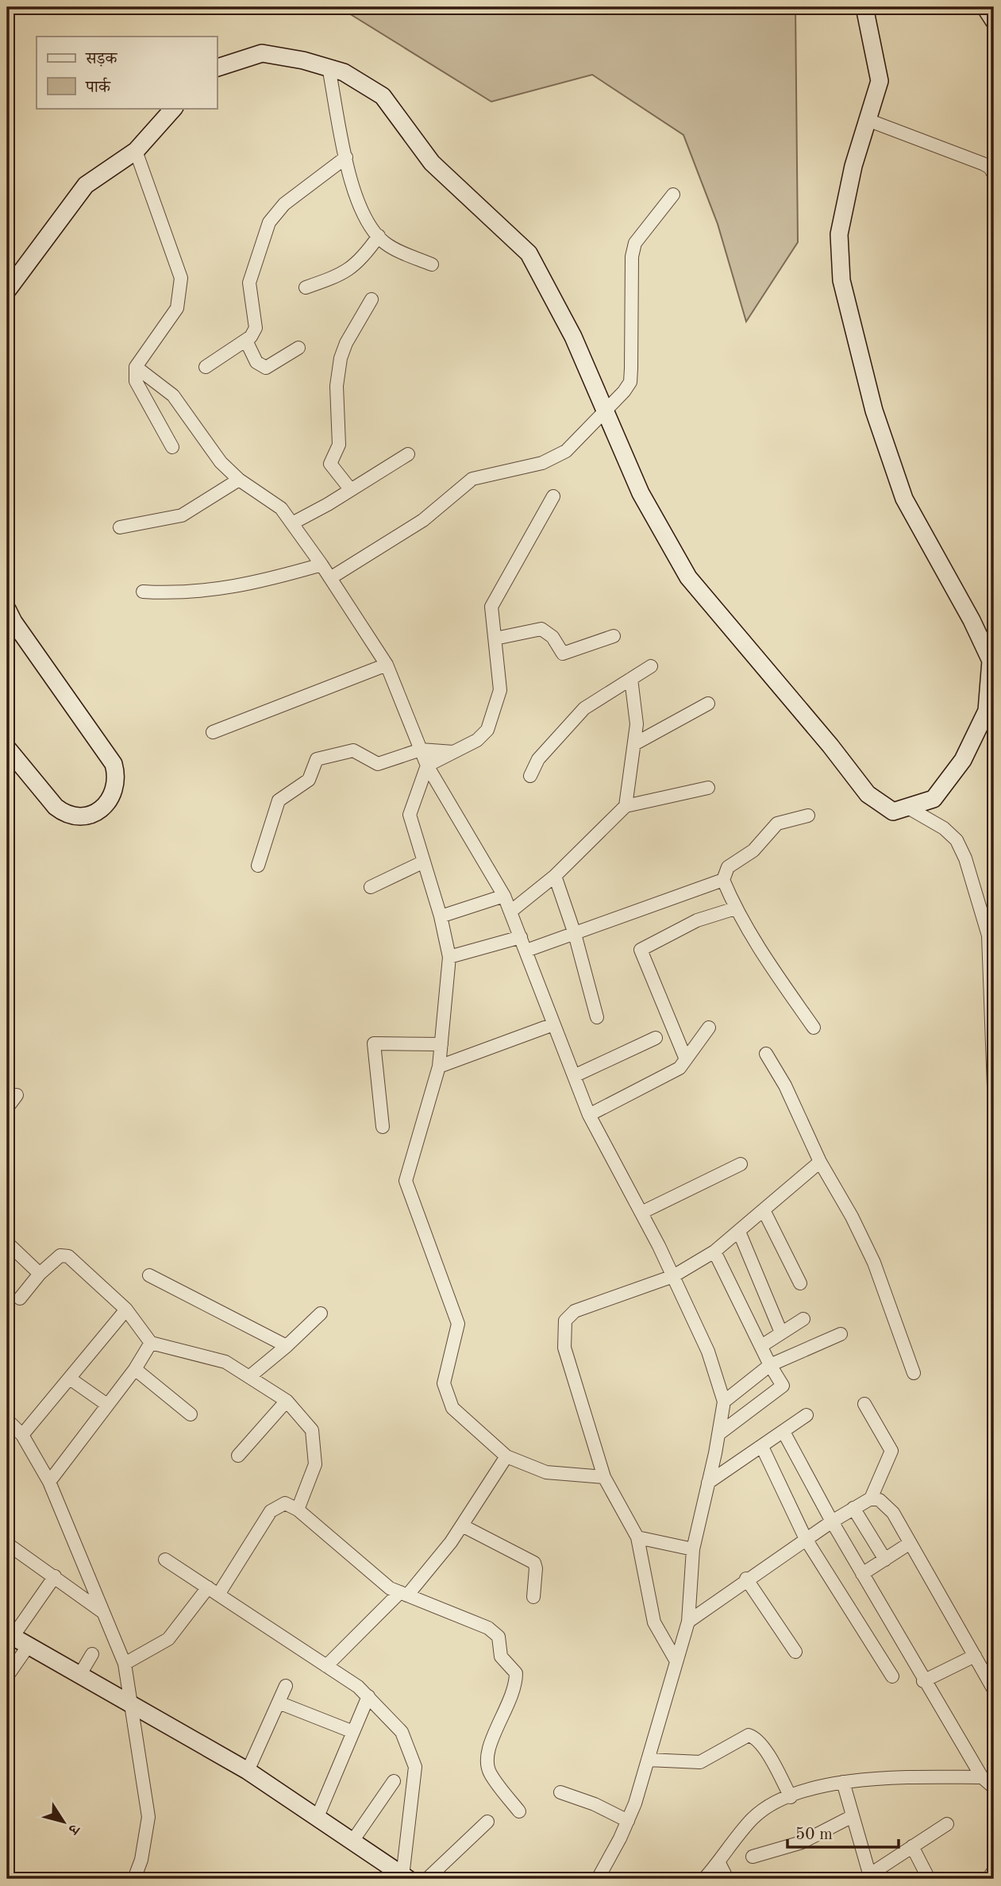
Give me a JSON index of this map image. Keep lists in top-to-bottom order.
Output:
{
  "legend": ["सड़क", "पार्क"],
  "scale_bar": "50 m",
  "north": "bottom right"
}
